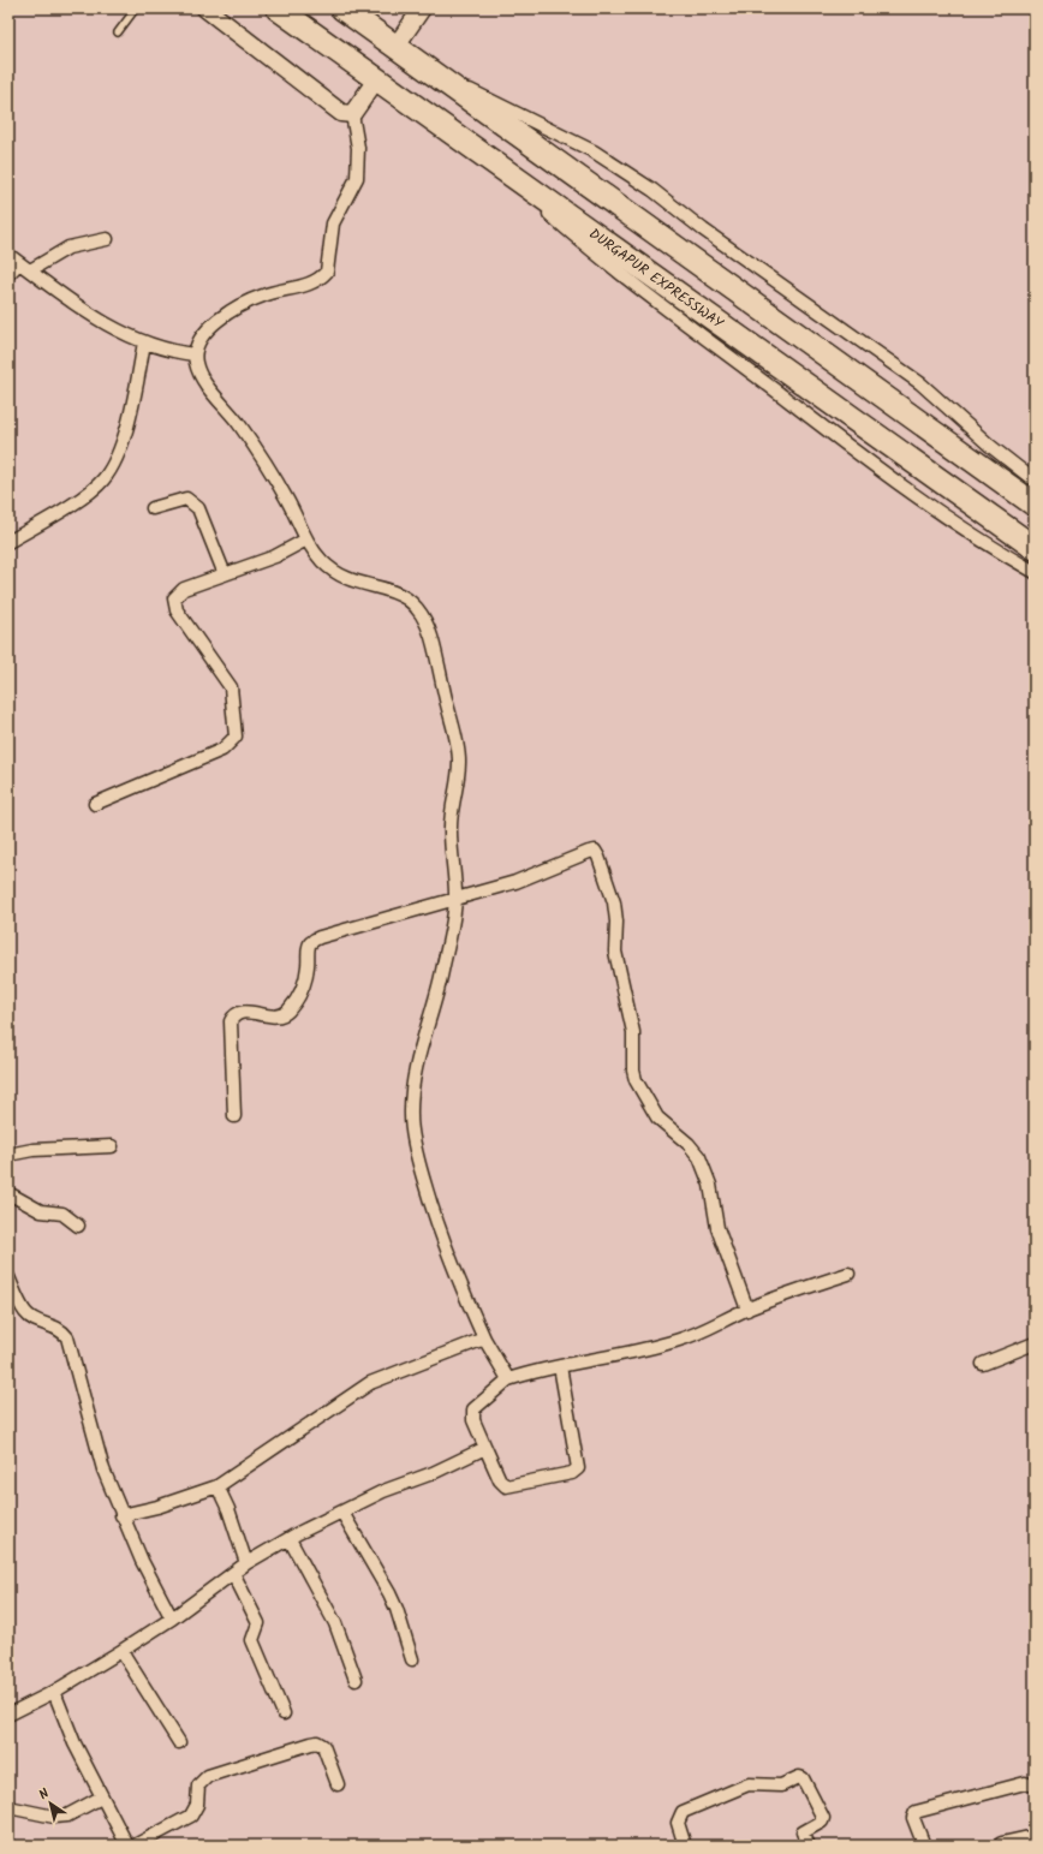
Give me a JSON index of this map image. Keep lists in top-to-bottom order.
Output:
{
  "streets": {
    "highway": ["DURGAPUR EXPRESSWAY"]
  },
  "north": "top left"
}
